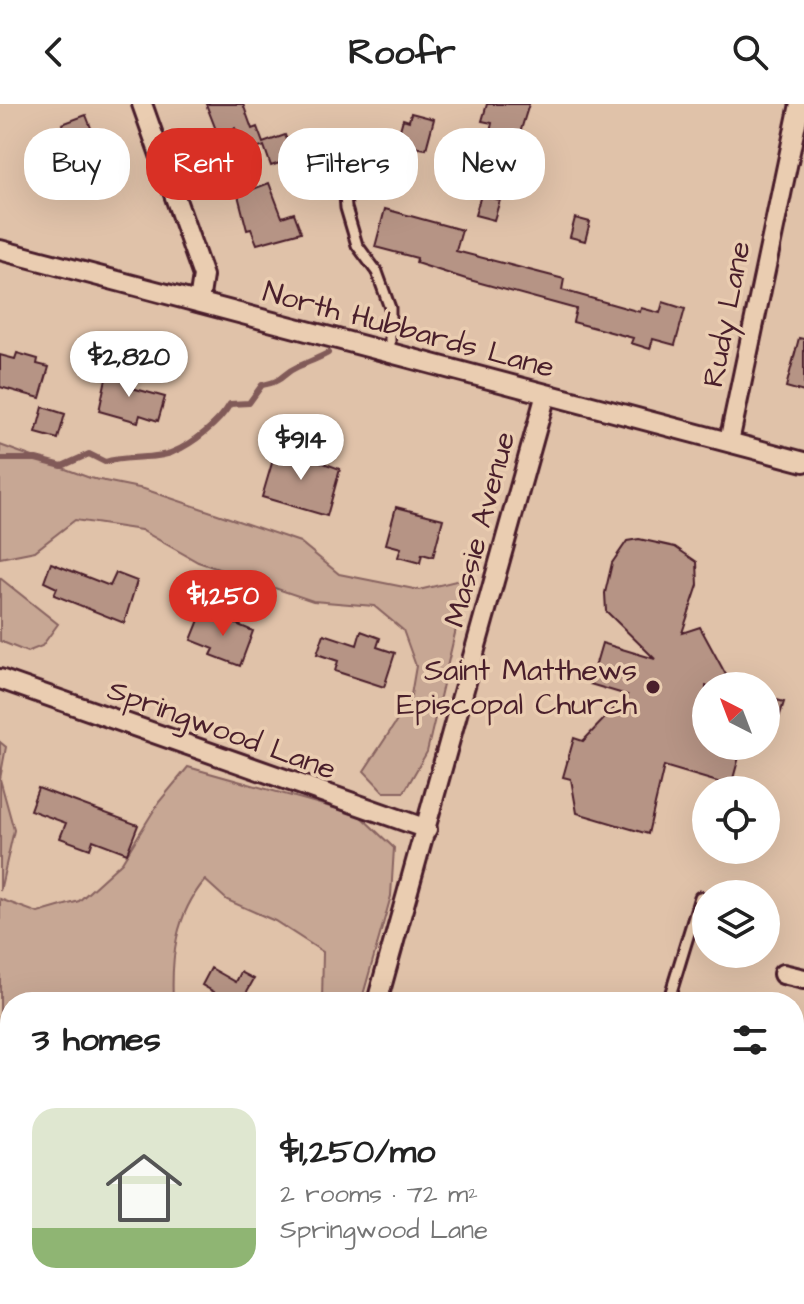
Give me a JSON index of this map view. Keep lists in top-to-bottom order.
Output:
{
  "streets": {
    "street": [
      "Rudy Lane",
      "North Hubbards Lane",
      "Massie Avenue",
      "Springwood Lane"
    ]
  },
  "crossings": [
    ["Rudy Lane", "North Hubbards Lane"],
    ["North Hubbards Lane", "Massie Avenue"],
    ["Massie Avenue", "Springwood Lane"]
  ],
  "places": ["Saint Matthews Episcopal Church"],
  "north": "top left",
  "page": {
    "header": "Roofr",
    "chip": [
      "Buy",
      "Rent",
      "Filters",
      "New"
    ],
    "price": ["$2,820", "$914", "$1,250"],
    "heading": "3 homes",
    "list": [
      {
        "name": "$1,250/mo",
        "note": "2 rooms · 72 m² · Springwood Lane"
      }
    ]
  }
}
